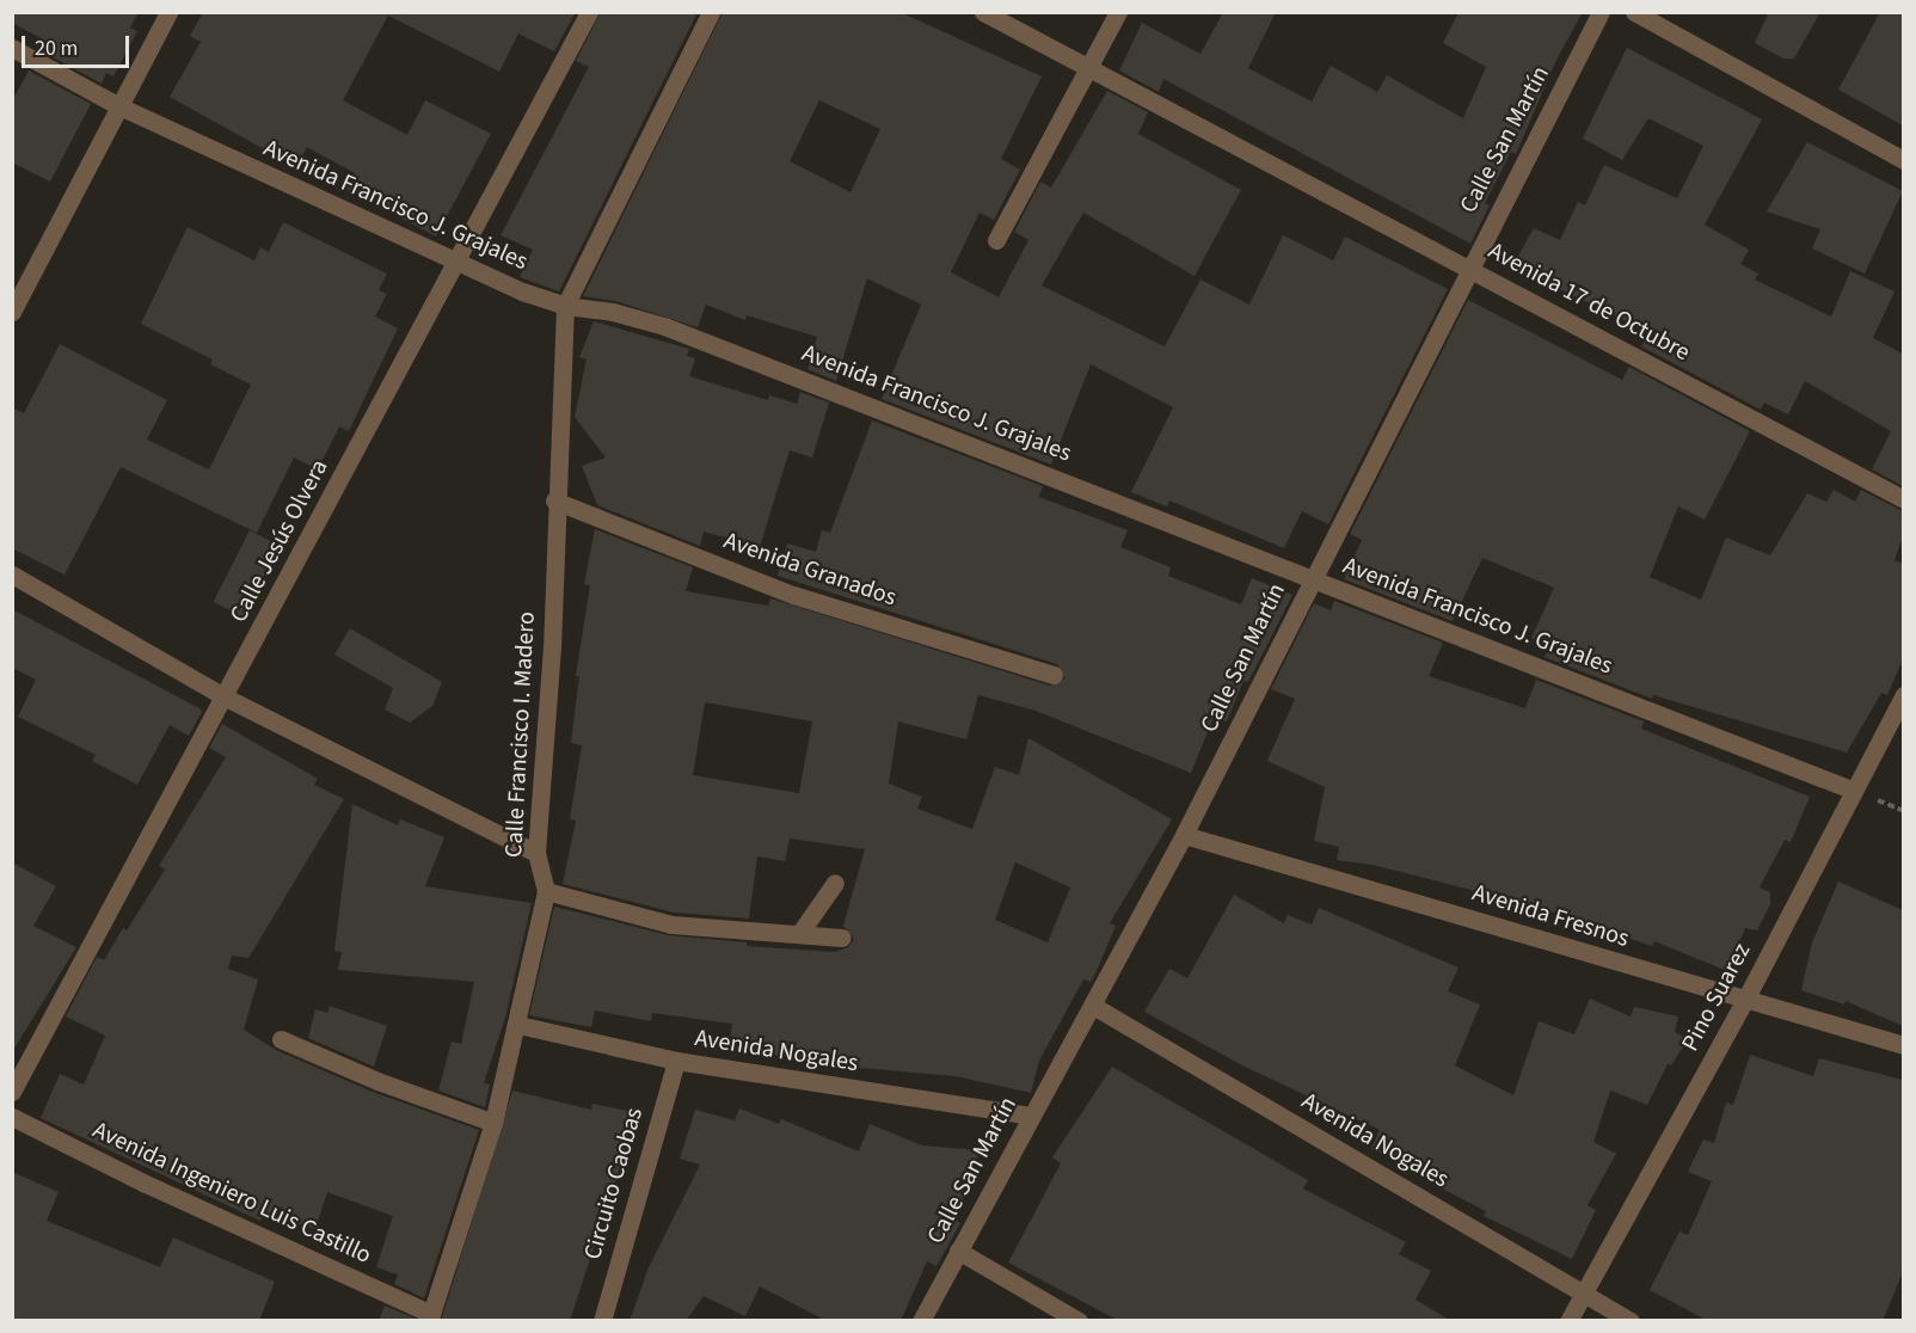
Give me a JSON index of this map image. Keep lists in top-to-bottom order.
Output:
{
  "streets": {
    "street": [
      "Calle San Martín",
      "Avenida Francisco J. Grajales",
      "Avenida 17 de Octubre",
      "Calle Jesús Olvera",
      "Avenida Granados",
      "Calle Francisco I. Madero",
      "Avenida Fresnos",
      "Pino Suarez",
      "Avenida Nogales",
      "Circuito Caobas",
      "Avenida Ingeniero Luis Castillo"
    ]
  },
  "crossings": [
    ["Calle San Martín", "Avenida Francisco J. Grajales"],
    ["Calle San Martín", "Avenida 17 de Octubre"],
    ["Calle San Martín", "Avenida Fresnos"],
    ["Calle San Martín", "Avenida Nogales"],
    ["Avenida Francisco J. Grajales", "Calle Jesús Olvera"],
    ["Avenida Francisco J. Grajales", "Calle Francisco I. Madero"],
    ["Avenida Francisco J. Grajales", "Pino Suarez"],
    ["Avenida Granados", "Calle Francisco I. Madero"],
    ["Calle Francisco I. Madero", "Avenida Nogales"],
    ["Calle Francisco I. Madero", "Avenida Ingeniero Luis Castillo"],
    ["Avenida Fresnos", "Pino Suarez"],
    ["Pino Suarez", "Avenida Nogales"],
    ["Avenida Nogales", "Circuito Caobas"]
  ],
  "scale_bar": "20 m"
}
